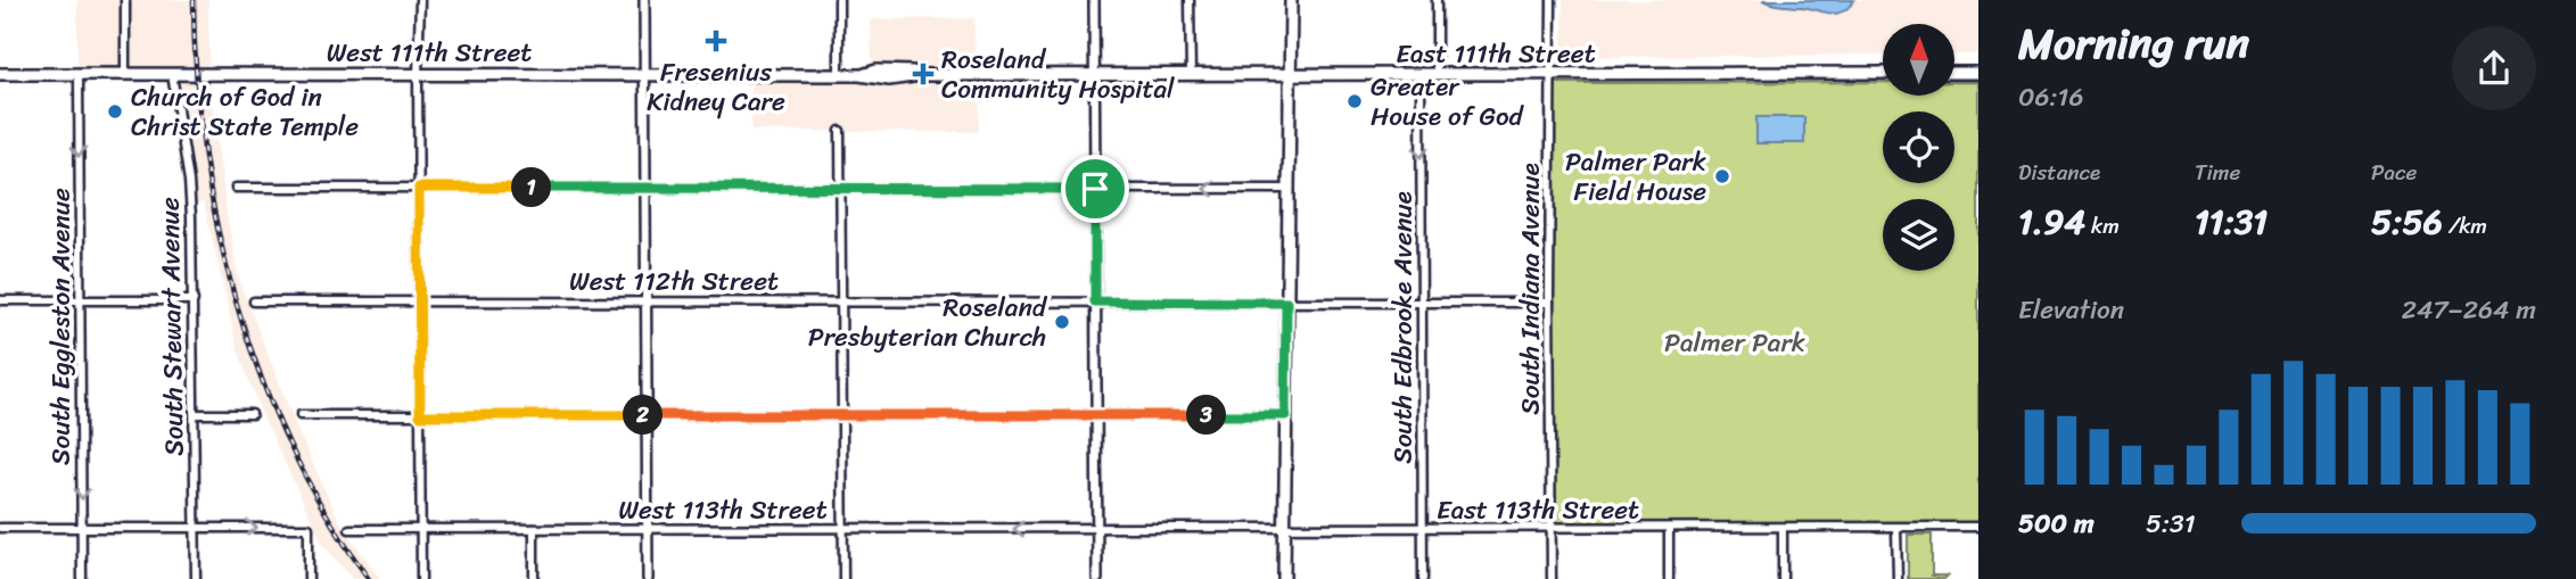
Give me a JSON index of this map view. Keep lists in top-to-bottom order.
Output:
{
  "streets": {
    "main road": ["West 111th Street", "East 111th Street"],
    "street": [
      "West 112th Street",
      "South Indiana Avenue",
      "South Eggleston Avenue",
      "South Stewart Avenue",
      "South Edbrooke Avenue",
      "West 113th Street",
      "East 113th Street"
    ]
  },
  "crossings": [
    ["West 111th Street", "East 111th Street"],
    ["West 111th Street", "South Eggleston Avenue"],
    ["West 111th Street", "South Stewart Avenue"],
    ["East 111th Street", "South Indiana Avenue"],
    ["East 111th Street", "South Edbrooke Avenue"],
    ["West 112th Street", "South Indiana Avenue"],
    ["West 112th Street", "South Edbrooke Avenue"],
    ["South Indiana Avenue", "East 113th Street"],
    ["South Edbrooke Avenue", "East 113th Street"],
    ["West 113th Street", "East 113th Street"]
  ],
  "one_way": ["South Eggleston Avenue", "South Edbrooke Avenue"],
  "parks": ["Palmer Park"],
  "places": {
    "health": ["Fresenius Kidney Care", "Roseland Community Hospital"],
    "other": [
      "Greater House of God",
      "Church of God in Christ State Temple",
      "Palmer Park Field House",
      "Roseland Presbyterian Church"
    ]
  },
  "north": "top",
  "page": {
    "heading": ["Morning run", "06:16"],
    "stats": [
      ["Distance", "1.94 km"],
      ["Time", "11:31"],
      ["Pace", "5:56 /km"]
    ],
    "pins": ["1", "2", "3"],
    "chart": ["Elevation", "247–264 m"],
    "list": [
      {
        "name": "500 m",
        "note": "5:31"
      }
    ]
  }
}
